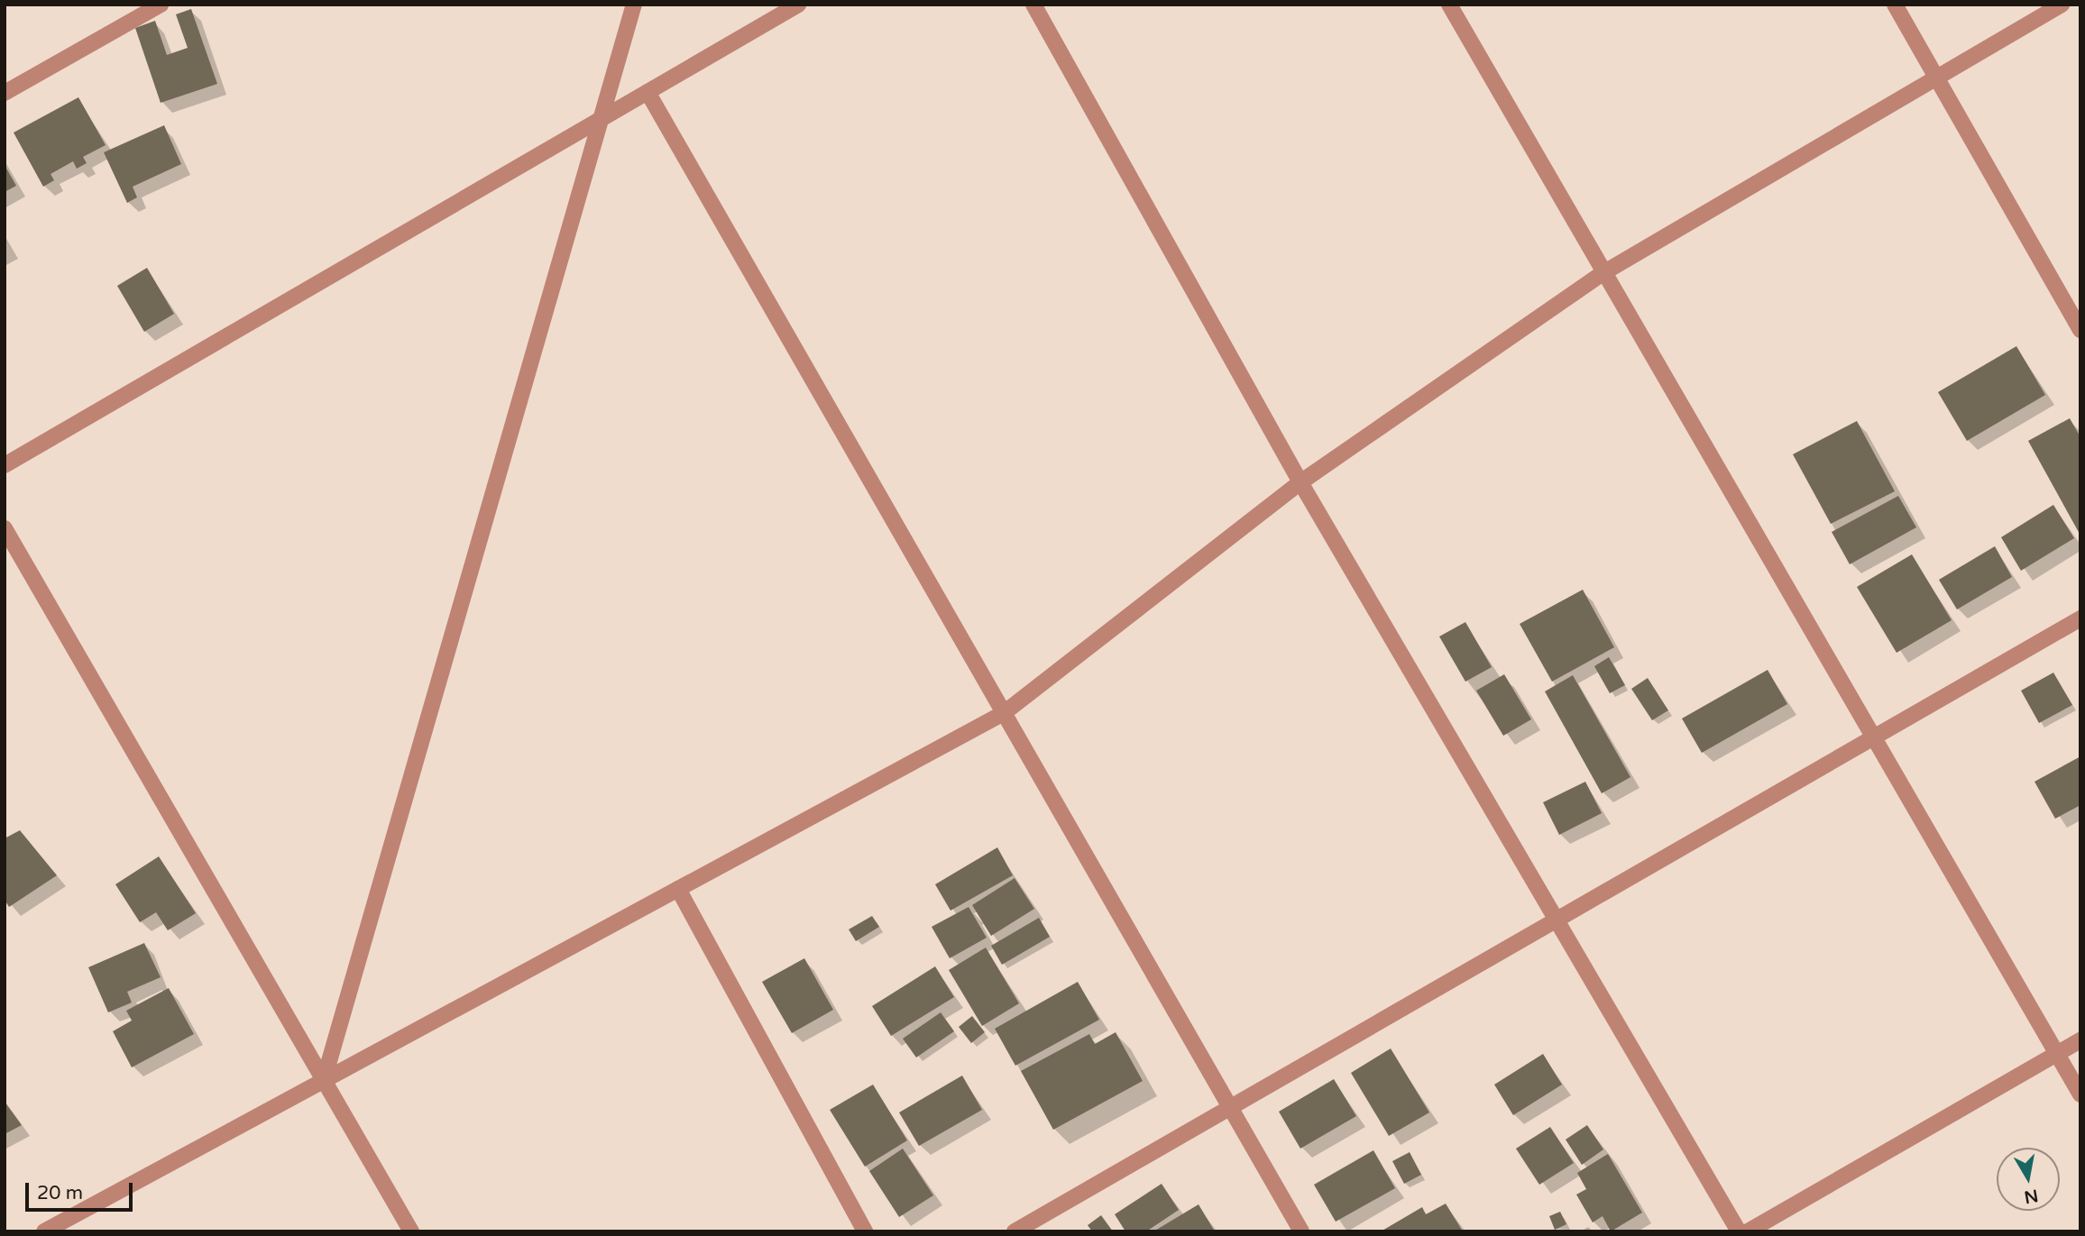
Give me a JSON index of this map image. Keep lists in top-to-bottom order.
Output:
{
  "scale_bar": "20 m",
  "north": "bottom"
}
